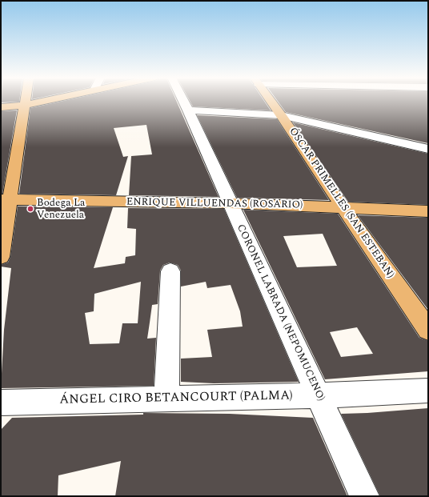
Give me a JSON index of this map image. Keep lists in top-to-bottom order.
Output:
{
  "streets": {
    "main road": ["ÓSCAR PRIMELLES (SAN ESTEBAN)", "ENRIQUE VILLUENDAS (ROSARIO)"],
    "street": ["CORONEL LABRADA (NEPOMUCENO)", "ÁNGEL CIRO BETANCOURT (PALMA)"]
  },
  "crossings": [
    ["ÓSCAR PRIMELLES (SAN ESTEBAN)", "ENRIQUE VILLUENDAS (ROSARIO)"],
    ["ENRIQUE VILLUENDAS (ROSARIO)", "CORONEL LABRADA (NEPOMUCENO)"],
    ["CORONEL LABRADA (NEPOMUCENO)", "ÁNGEL CIRO BETANCOURT (PALMA)"]
  ],
  "places": ["Bodega La Venezuela"]
}
